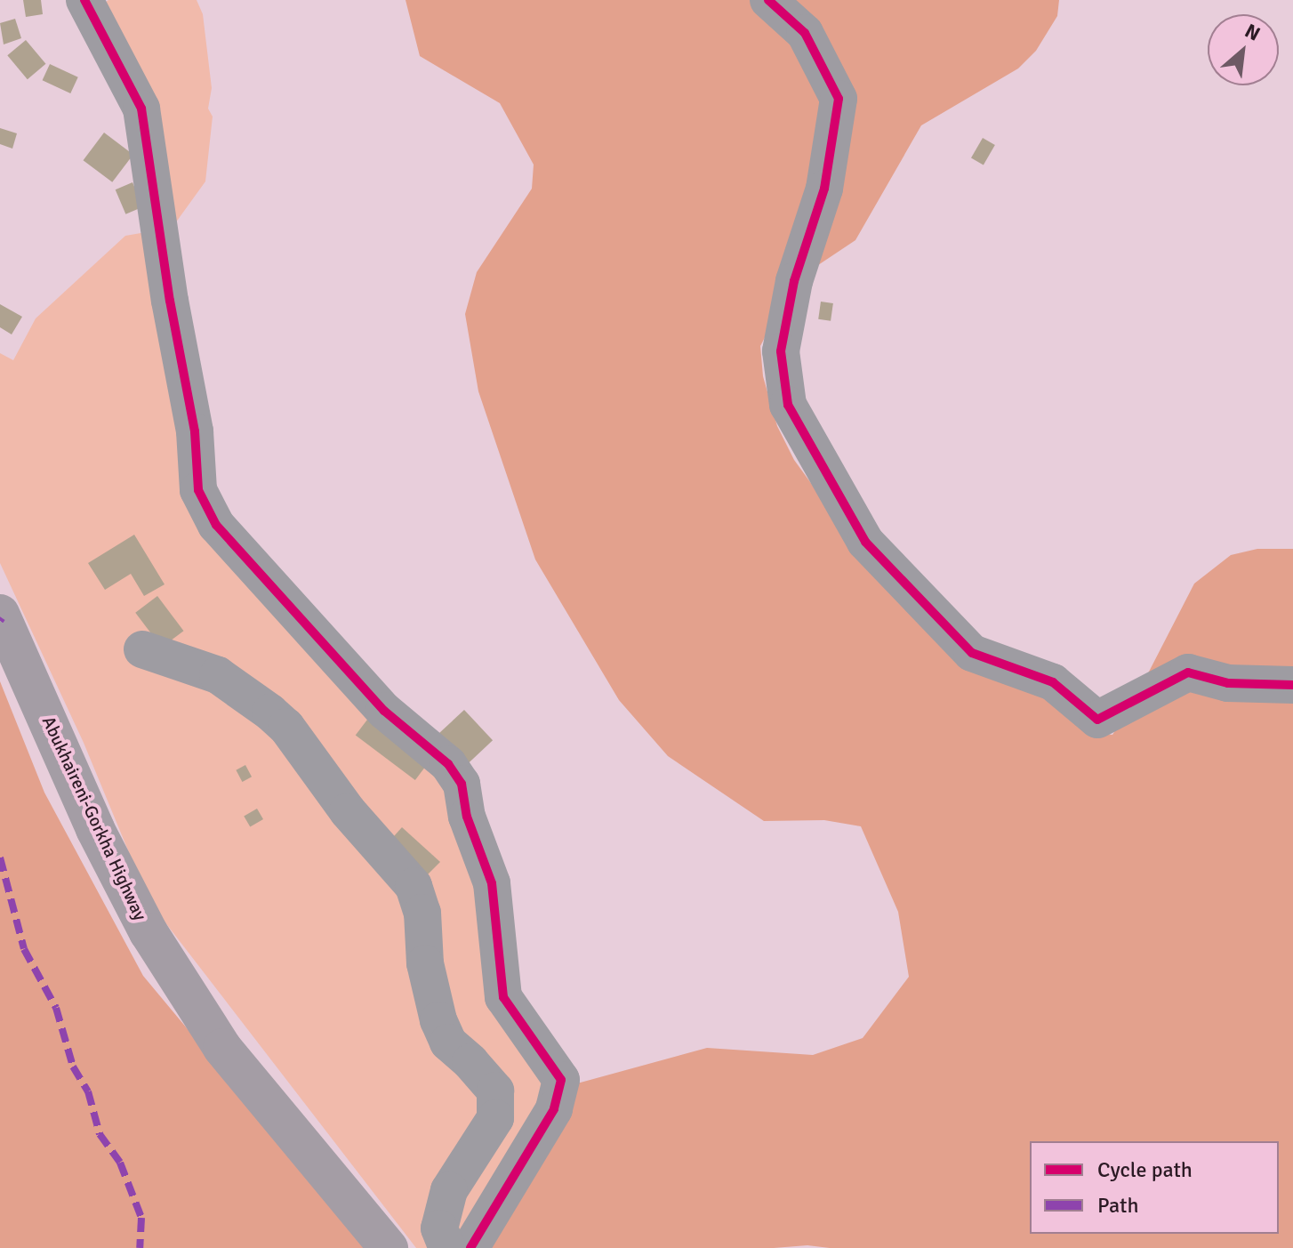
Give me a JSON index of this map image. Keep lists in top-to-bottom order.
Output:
{
  "streets": {
    "main road": ["Abukhaireni-Gorkha Highway"]
  },
  "legend": ["Cycle path", "Path"],
  "north": "top right"
}
